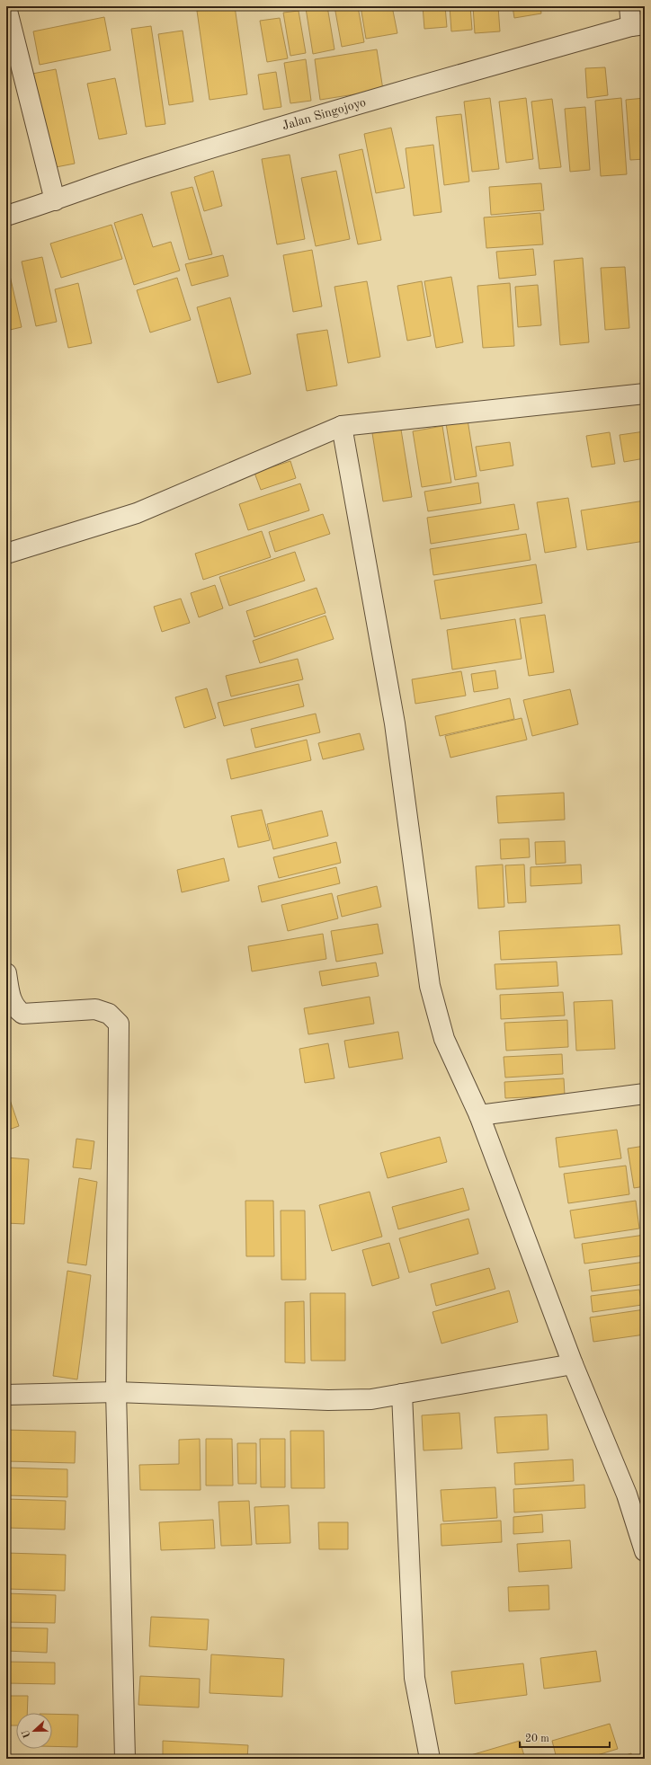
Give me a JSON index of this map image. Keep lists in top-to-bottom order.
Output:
{
  "streets": {
    "street": ["Jalan Singojoyo"]
  },
  "scale_bar": "20 m",
  "north": "left"
}
